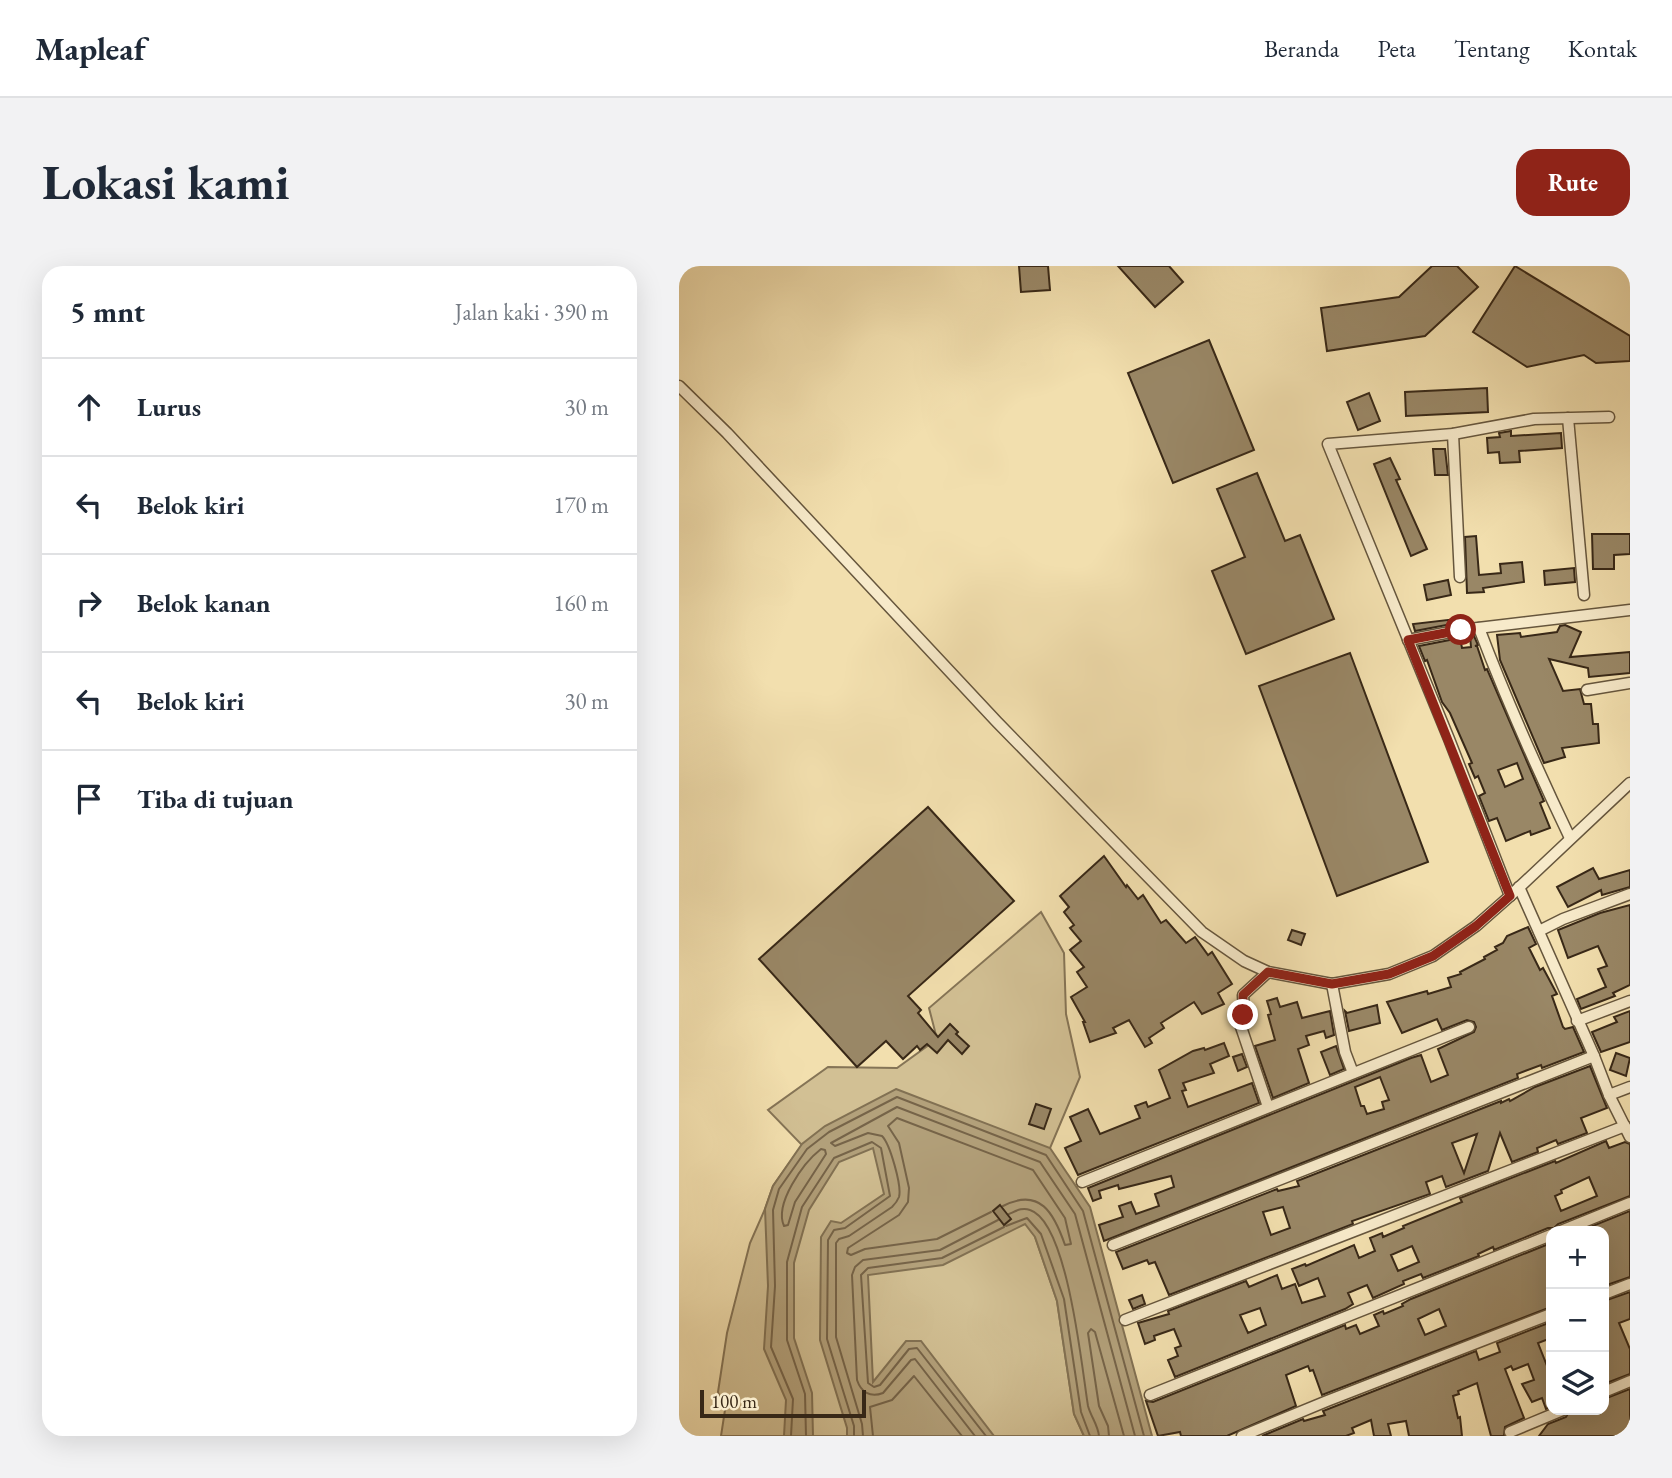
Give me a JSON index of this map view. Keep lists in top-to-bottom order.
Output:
{
  "scale_bar": "100 m",
  "page": {
    "header": "Mapleaf",
    "nav": [
      "Beranda",
      "Peta",
      "Tentang",
      "Kontak"
    ],
    "buttons": "Rute",
    "title": "Lokasi kami",
    "heading": ["5 mnt", "Jalan kaki · 390 m"],
    "list": [
      ["Lurus", "30 m"],
      ["Belok kiri", "170 m"],
      ["Belok kanan", "160 m"],
      ["Belok kiri", "30 m"],
      "Tiba di tujuan"
    ],
    "map_buttons": ["+", "−"],
    "scale": "100 m"
  }
}
